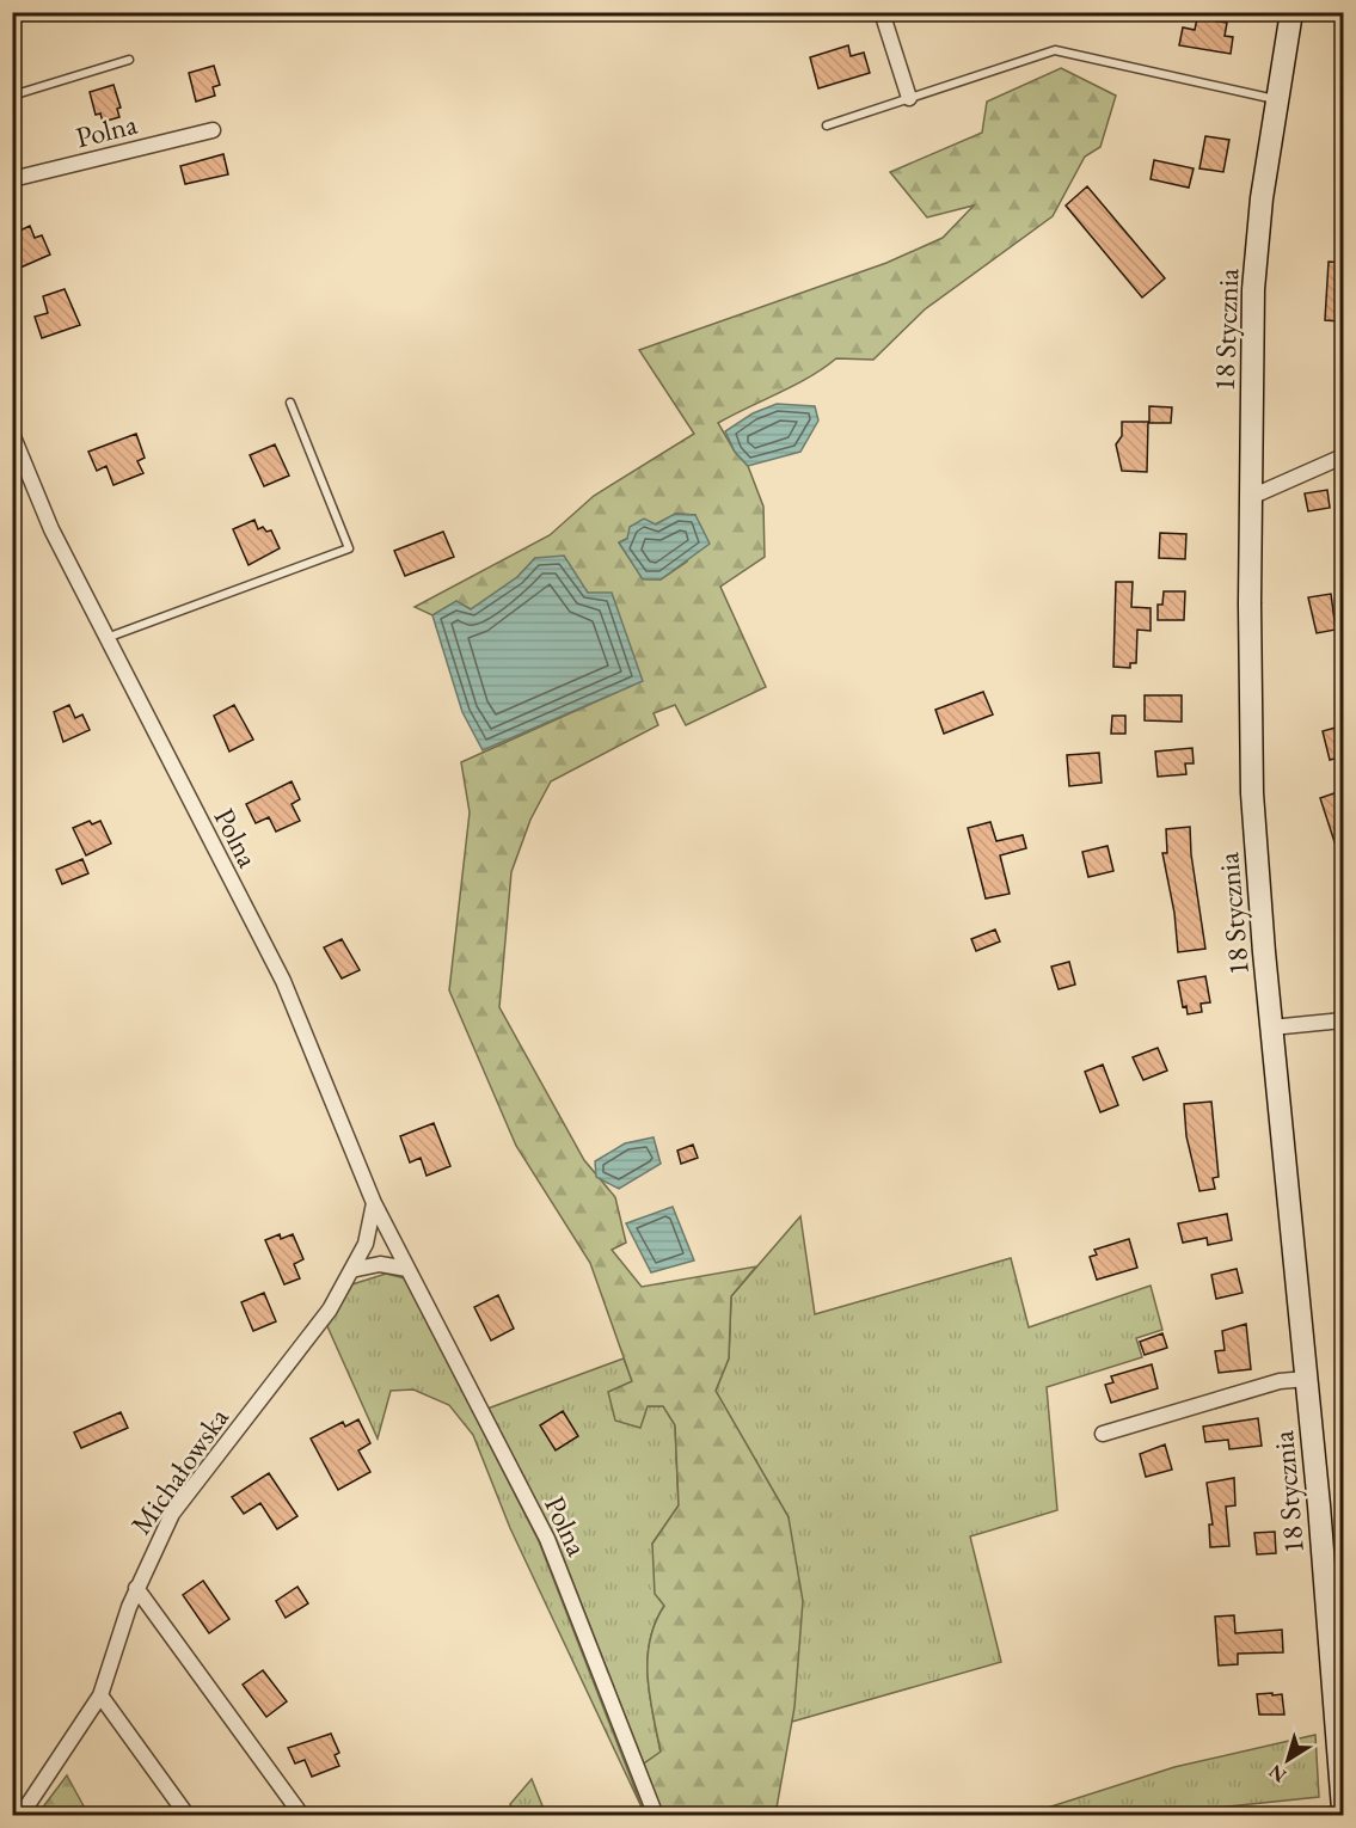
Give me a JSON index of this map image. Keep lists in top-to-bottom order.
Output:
{
  "streets": {
    "street": ["Polna", "18 Stycznia", "Michałowska"]
  },
  "crossings": [
    ["Polna", "Michałowska"]
  ],
  "north": "bottom left"
}
